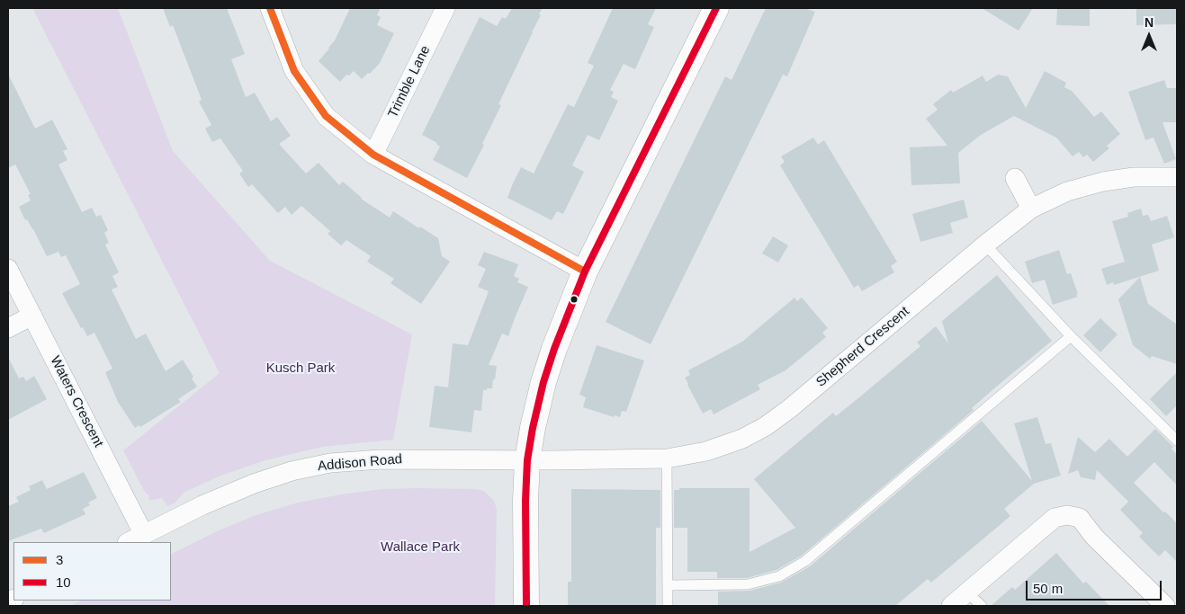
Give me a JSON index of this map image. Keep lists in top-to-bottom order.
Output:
{
  "streets": {
    "street": [
      "Trimble Lane",
      "Shepherd Crescent",
      "Waters Crescent",
      "Addison Road"
    ]
  },
  "crossings": [
    ["Shepherd Crescent", "Addison Road"],
    ["Waters Crescent", "Addison Road"]
  ],
  "parks": ["Kusch Park", "Wallace Park"],
  "lines": ["transit line 3", "transit line 10"],
  "legend": ["3", "10"],
  "scale_bar": "50 m",
  "north": "top"
}
